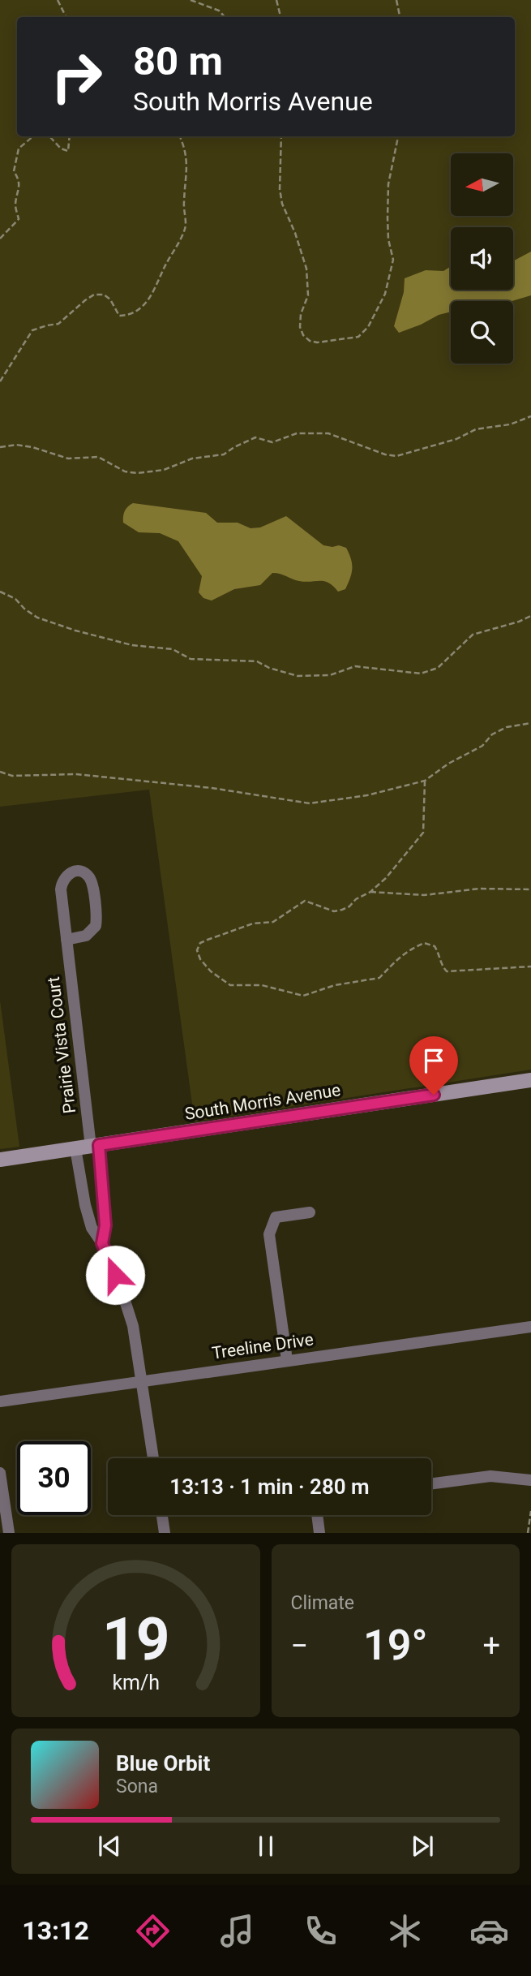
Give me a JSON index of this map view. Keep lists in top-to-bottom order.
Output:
{
  "streets": {
    "street": ["Prairie Vista Court", "South Morris Avenue", "Treeline Drive"]
  },
  "crossings": [
    ["Prairie Vista Court", "South Morris Avenue"]
  ],
  "north": "left",
  "page": {
    "turn": ["80 m", "South Morris Avenue"],
    "limit": "30",
    "trip": "13:13 · 1 min · 280 m",
    "tile": "Climate",
    "heat": ["−", "19°", "+"],
    "song": ["Blue Orbit", "Sona"],
    "tabs": "13:12",
    "gauge": ["19", "km/h"]
  }
}
